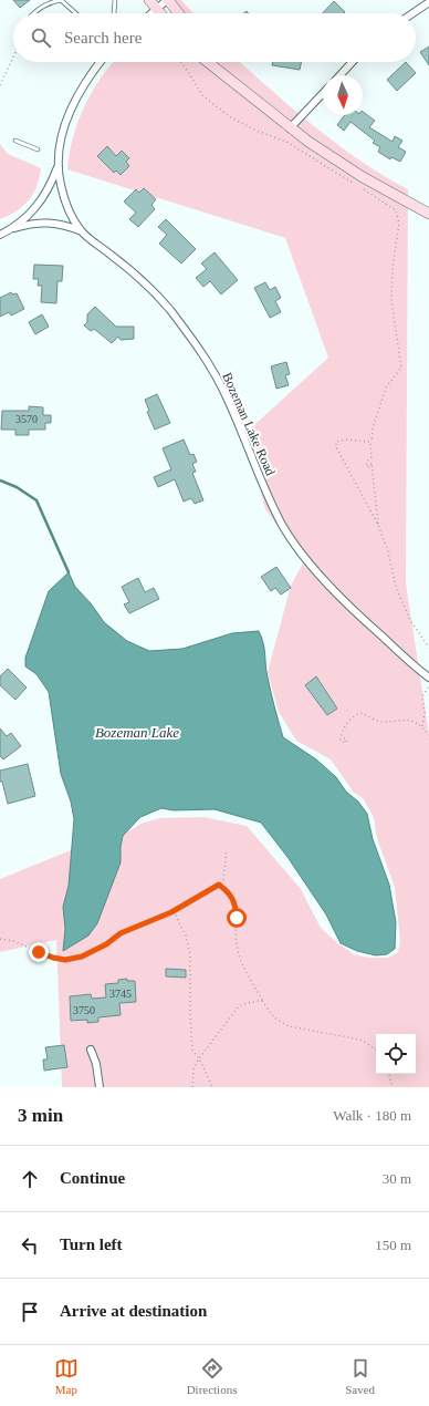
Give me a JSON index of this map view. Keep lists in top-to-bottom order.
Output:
{
  "streets": {
    "street": ["Bozeman Lake Road"]
  },
  "water": ["Bozeman Lake"],
  "house_numbers": ["3570", "3745", "3750"],
  "north": "bottom",
  "page": {
    "search": "Search here",
    "heading": ["3 min", "Walk · 180 m"],
    "list": [
      ["Continue", "30 m"],
      ["Turn left", "150 m"],
      "Arrive at destination"
    ],
    "nav": ["Map", "Directions", "Saved"]
  }
}
